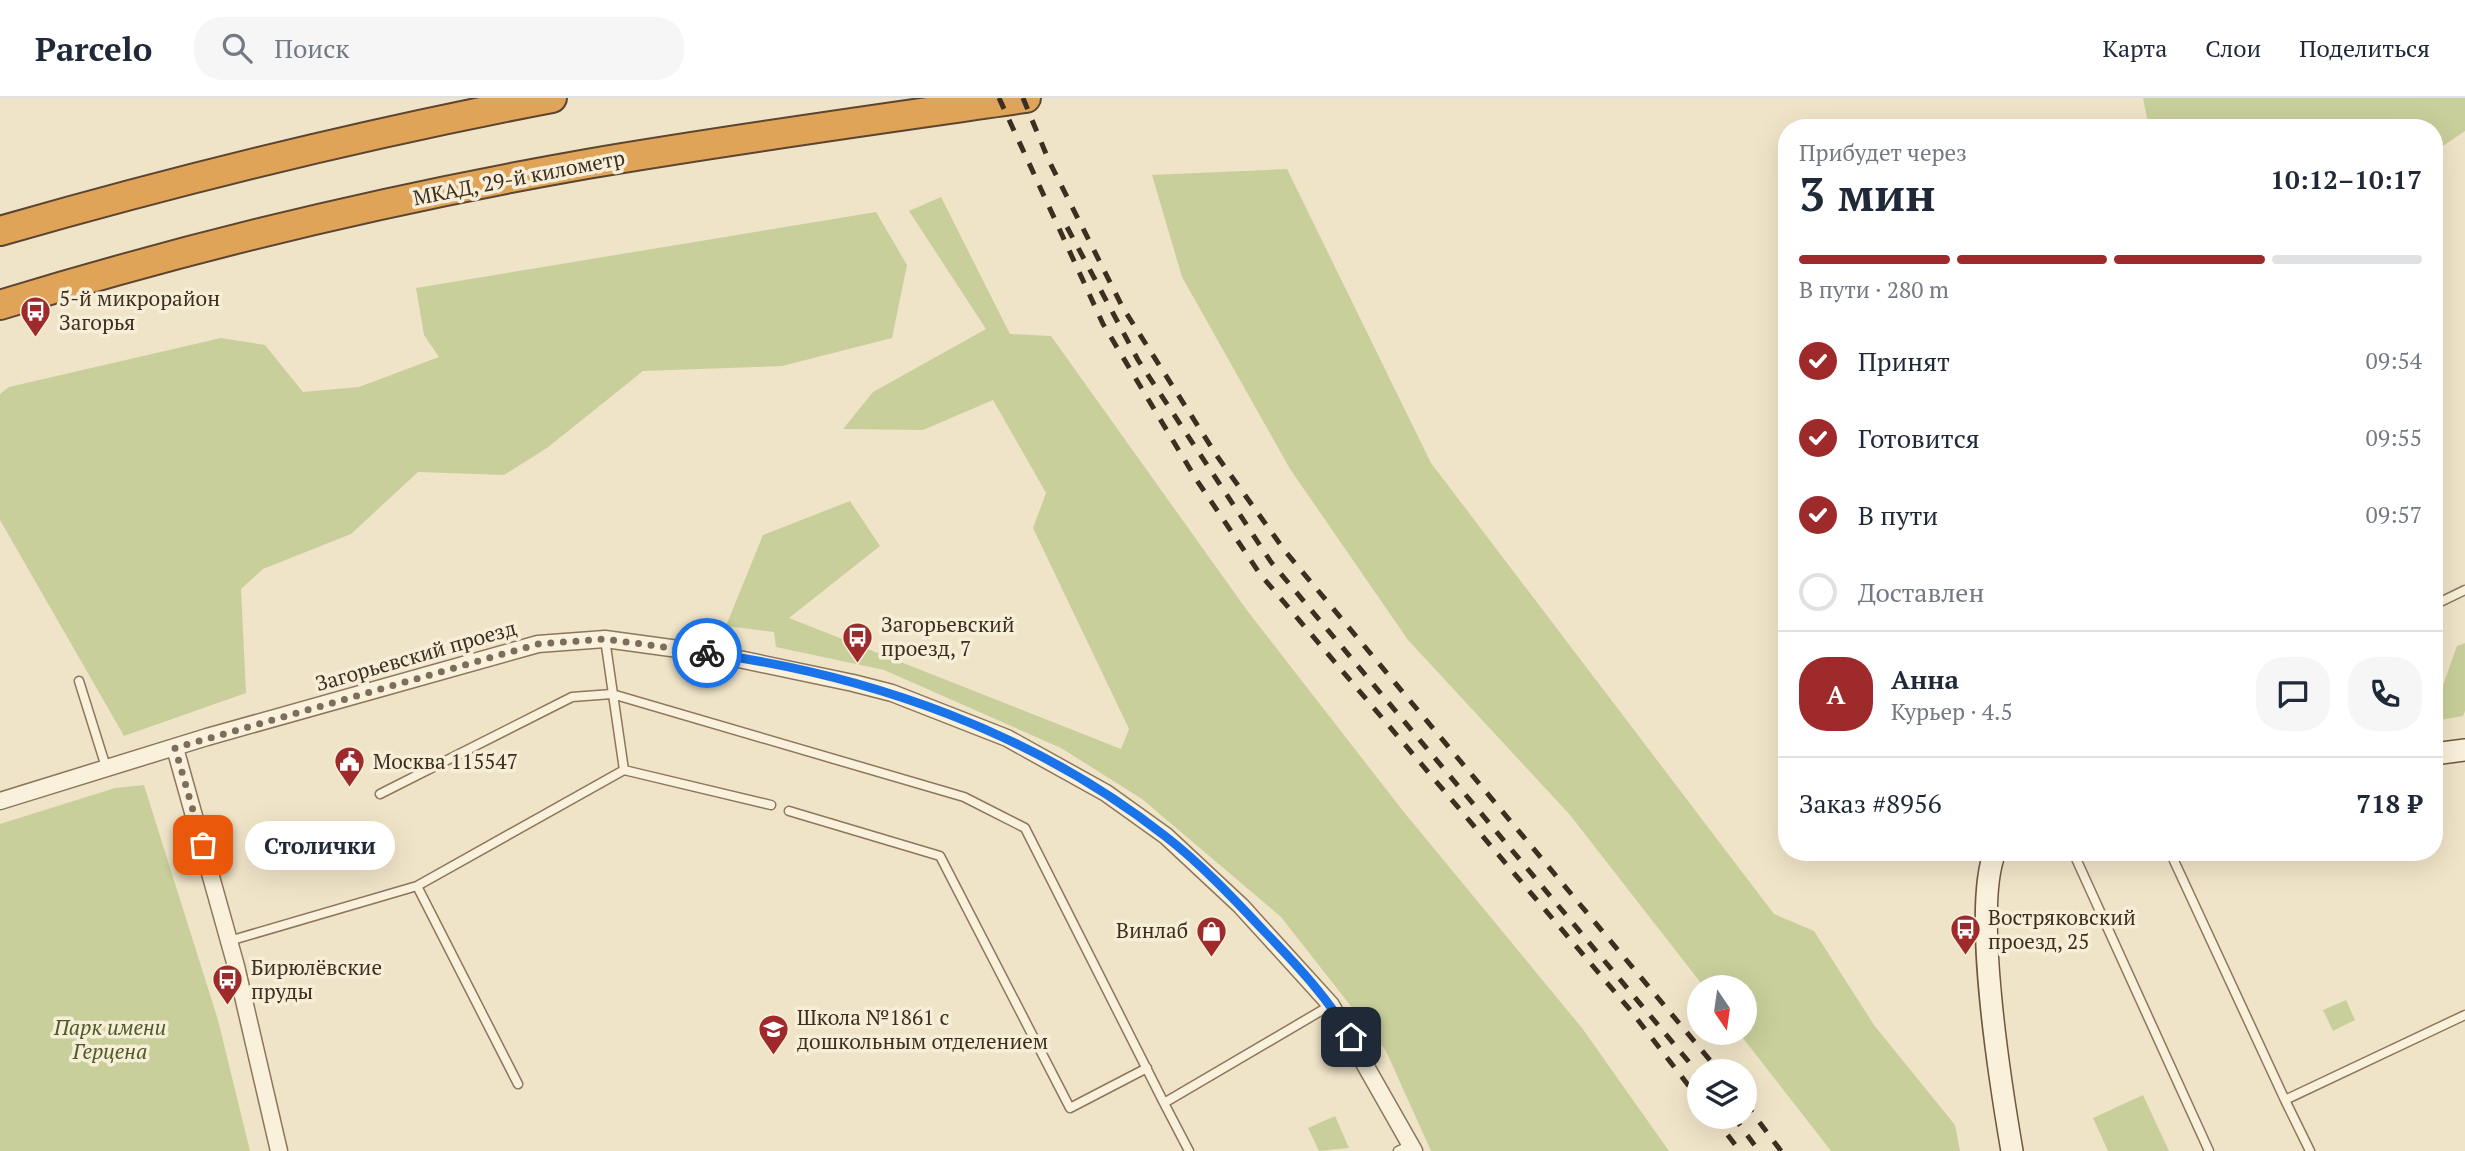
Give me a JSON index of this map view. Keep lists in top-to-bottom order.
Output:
{
  "streets": {
    "highway": ["МКАД, 29-й километр"],
    "street": ["Загорьевский проезд"]
  },
  "parks": ["Парк имени Герцена"],
  "places": {
    "bus stop": [
      "5-й микрорайон Загорья",
      "Загорьевский проезд, 7",
      "Востряковский проезд, 25",
      "Бирюлёвские пруды"
    ],
    "public building": ["Москва 115547"],
    "other": ["Столички"],
    "shop": ["Винлаб"],
    "school or university": ["Школа №1861 с дошкольным отделением"]
  },
  "north": "bottom",
  "page": {
    "header": "Parcelo",
    "search": "Поиск",
    "nav": ["Карта", "Слои", "Поделиться"],
    "heading": ["3 мин", "Прибудет через", "10:12–10:17"],
    "panel": [
      "Анна",
      "Курьер · 4.5",
      "Заказ #8956",
      "718 ₽"
    ],
    "bar": "В пути · 280 m",
    "list": [
      ["Принят", "09:54"],
      ["Готовится", "09:55"],
      ["В пути", "09:57"],
      "Доставлен"
    ],
    "round": "А",
    "bubble": "Столички"
  }
}
